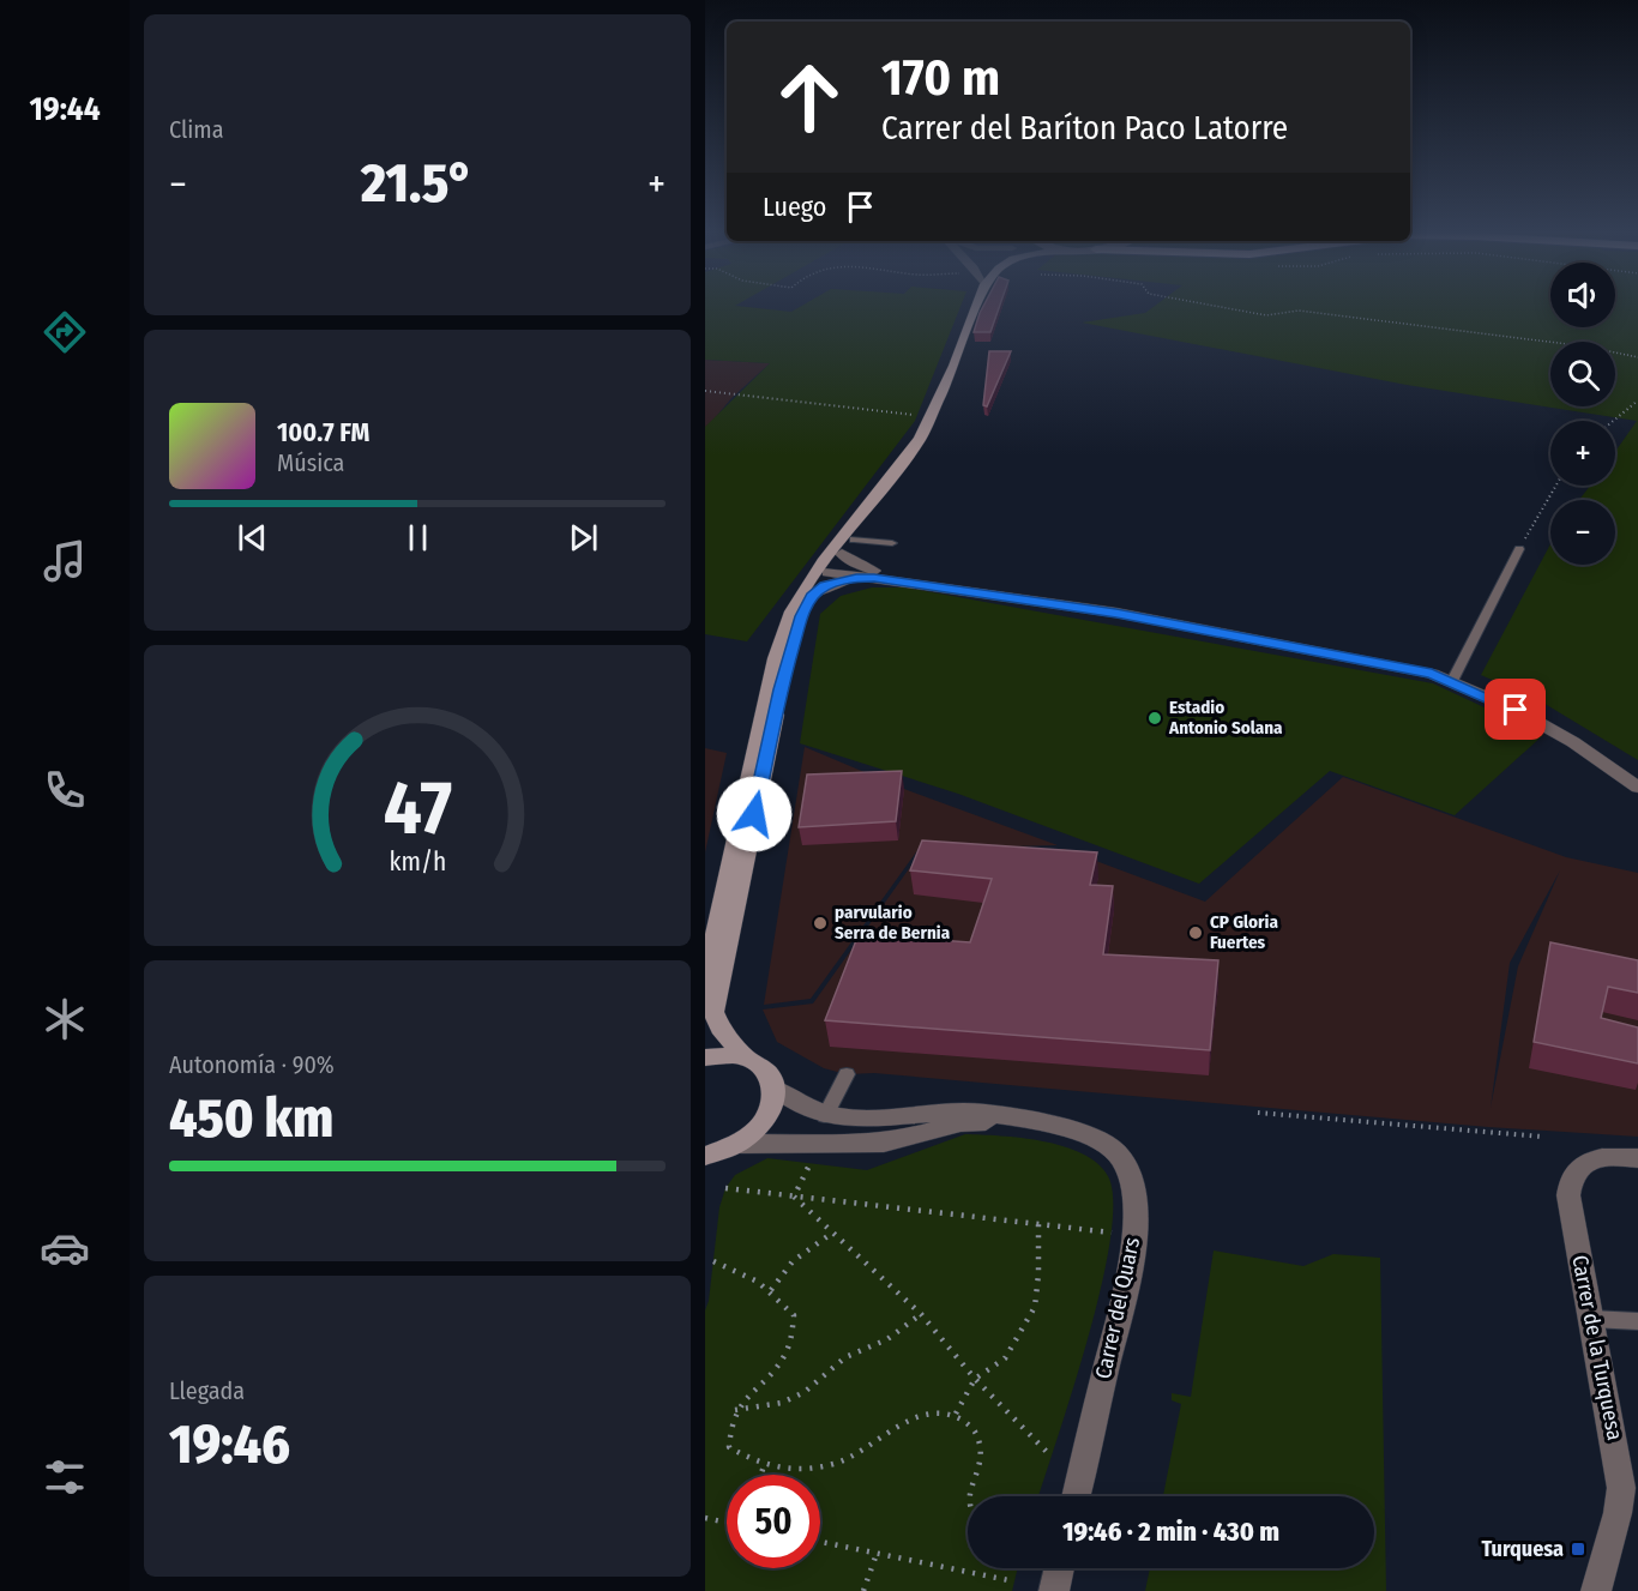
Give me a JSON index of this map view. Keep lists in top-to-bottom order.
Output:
{
  "streets": {
    "street": ["Carrer del Quars", "Carrer de la Turquesa"]
  },
  "places": {
    "other": ["Estadio Antonio Solana", "parvulario Serra de Bernia", "CP Gloria Fuertes"],
    "transit": ["Turquesa"]
  },
  "page": {
    "tabs": "19:44",
    "tile": [
      "Clima",
      ["Autonomía · 90%", "450 km"],
      ["Llegada", "19:46"]
    ],
    "turn": ["170 m", "Carrer del Baríton Paco Latorre"],
    "heat": ["−", "21.5°", "+"],
    "then": "Luego",
    "map_buttons": ["+", "−"],
    "song": ["100.7 FM", "Música"],
    "limit": "50",
    "trip": "19:46 · 2 min · 430 m",
    "gauge": ["47", "km/h"]
  }
}
